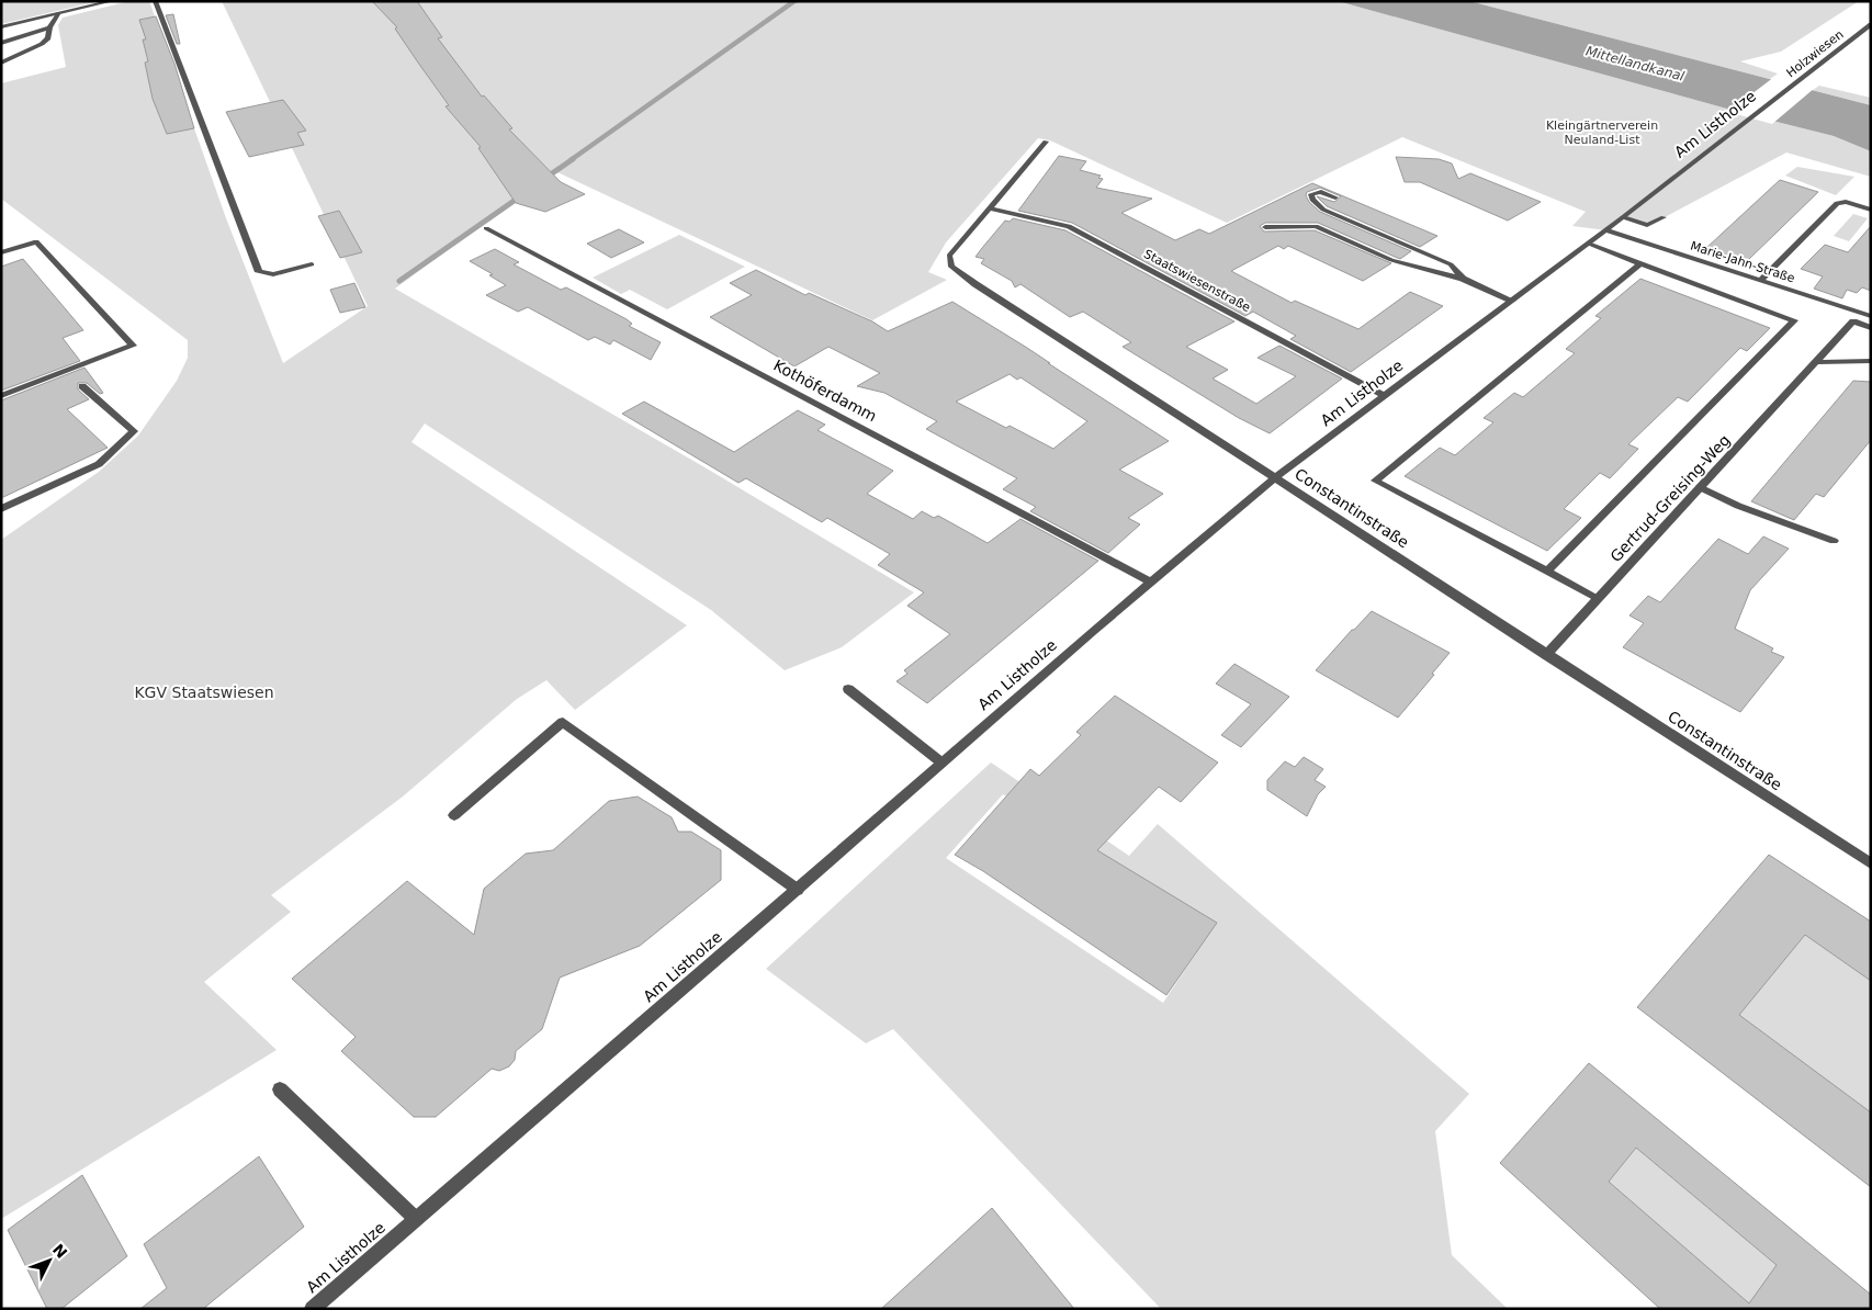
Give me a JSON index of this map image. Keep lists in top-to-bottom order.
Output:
{
  "streets": {
    "street": [
      "Holzwiesen",
      "Am Listholze",
      "Marie-Jahn-Straße",
      "Staatswiesenstraße",
      "Kothöferdamm",
      "Gertrud-Greising-Weg",
      "Constantinstraße"
    ]
  },
  "crossings": [
    ["Holzwiesen", "Am Listholze"],
    ["Am Listholze", "Marie-Jahn-Straße"],
    ["Am Listholze", "Staatswiesenstraße"],
    ["Am Listholze", "Kothöferdamm"],
    ["Am Listholze", "Constantinstraße"],
    ["Staatswiesenstraße", "Constantinstraße"],
    ["Gertrud-Greising-Weg", "Constantinstraße"]
  ],
  "water": ["Mittellandkanal"],
  "parks": ["Kleingärtnerverein Neuland-List", "KGV Staatswiesen"],
  "north": "top right"
}
